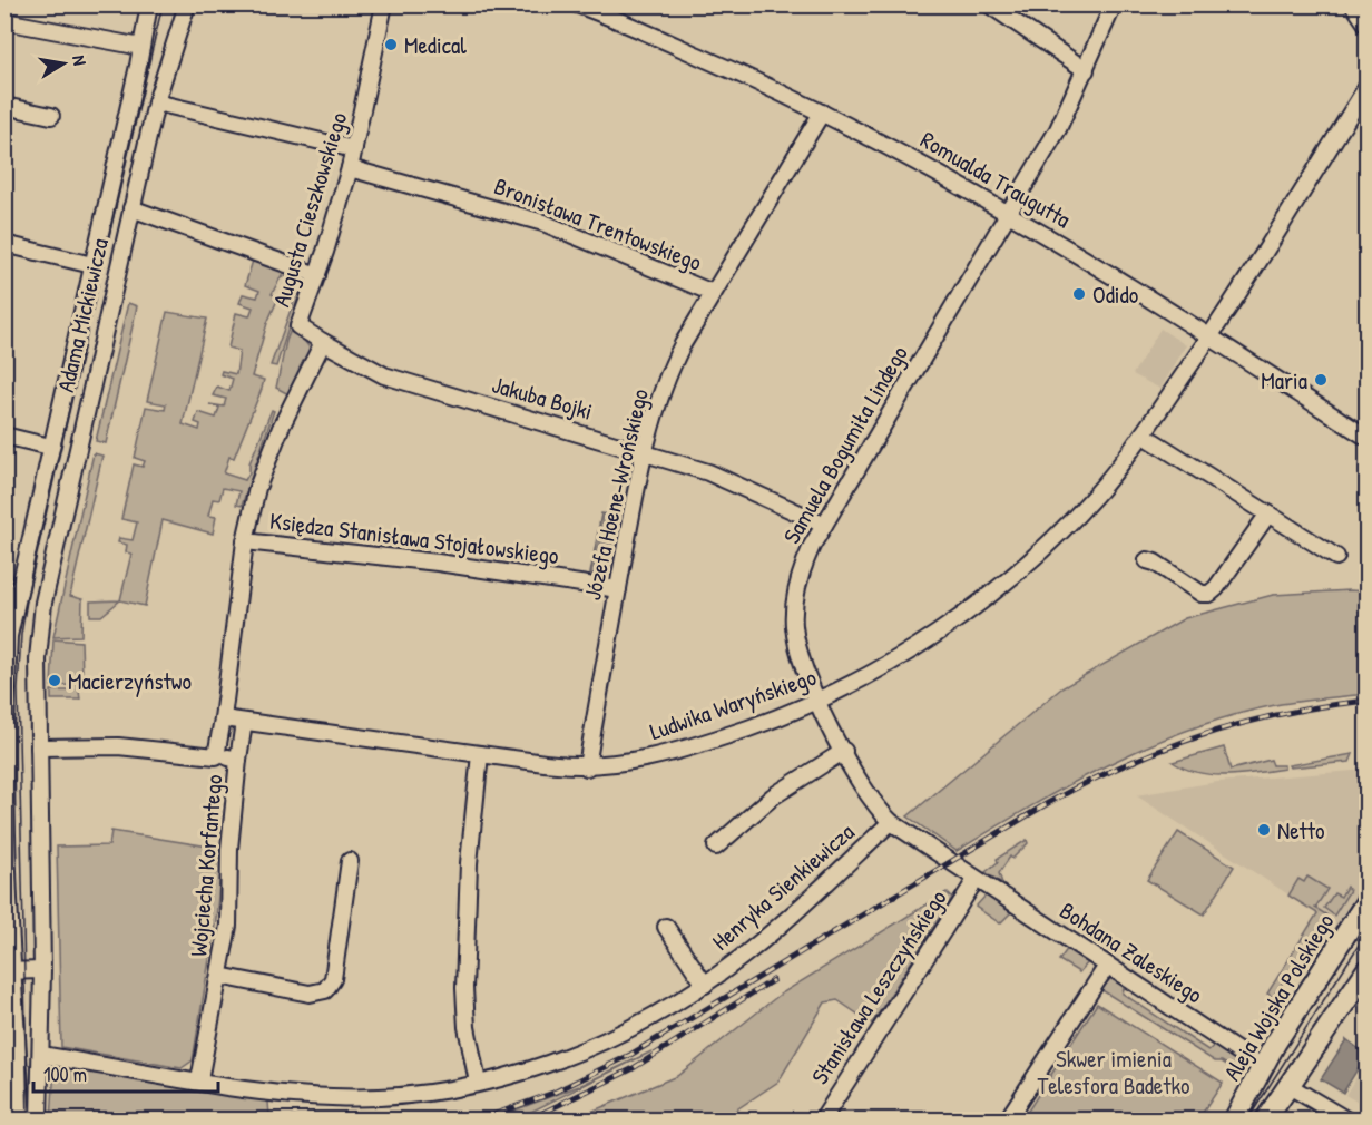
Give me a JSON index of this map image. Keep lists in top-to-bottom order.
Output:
{
  "streets": {
    "main road": ["Bohdana Zaleskiego", "Aleja Wojska Polskiego"],
    "street": [
      "Romualda Traugutta",
      "Augusta Cieszkowskiego",
      "Bronisława Trentowskiego",
      "Adama Mickiewicza",
      "Jakuba Bojki",
      "Samuela Bogumiła Lindego",
      "Józefa Hoene-Wrońskiego",
      "Księdza Stanisława Stojałowskiego",
      "Ludwika Waryńskiego",
      "Wojciecha Korfantego",
      "Henryka Sienkiewicza",
      "Stanisława Leszczyńskiego"
    ]
  },
  "crossings": [
    ["Romualda Traugutta", "Samuela Bogumiła Lindego"],
    ["Romualda Traugutta", "Józefa Hoene-Wrońskiego"],
    ["Romualda Traugutta", "Ludwika Waryńskiego"],
    ["Augusta Cieszkowskiego", "Bronisława Trentowskiego"],
    ["Augusta Cieszkowskiego", "Jakuba Bojki"],
    ["Bronisława Trentowskiego", "Józefa Hoene-Wrońskiego"],
    ["Adama Mickiewicza", "Henryka Sienkiewicza"],
    ["Jakuba Bojki", "Samuela Bogumiła Lindego"],
    ["Jakuba Bojki", "Józefa Hoene-Wrońskiego"],
    ["Samuela Bogumiła Lindego", "Ludwika Waryńskiego"],
    ["Samuela Bogumiła Lindego", "Henryka Sienkiewicza"],
    ["Samuela Bogumiła Lindego", "Bohdana Zaleskiego"],
    ["Józefa Hoene-Wrońskiego", "Księdza Stanisława Stojałowskiego"],
    ["Józefa Hoene-Wrońskiego", "Ludwika Waryńskiego"],
    ["Wojciecha Korfantego", "Henryka Sienkiewicza"],
    ["Henryka Sienkiewicza", "Bohdana Zaleskiego"],
    ["Bohdana Zaleskiego", "Stanisława Leszczyńskiego"],
    ["Bohdana Zaleskiego", "Aleja Wojska Polskiego"]
  ],
  "parks": ["Skwer imienia Telesfora Badetko"],
  "places": [
    "Medical",
    "Odido",
    "Maria",
    "Macierzyństwo",
    "Netto"
  ],
  "scale_bar": "100 m",
  "north": "right"
}
